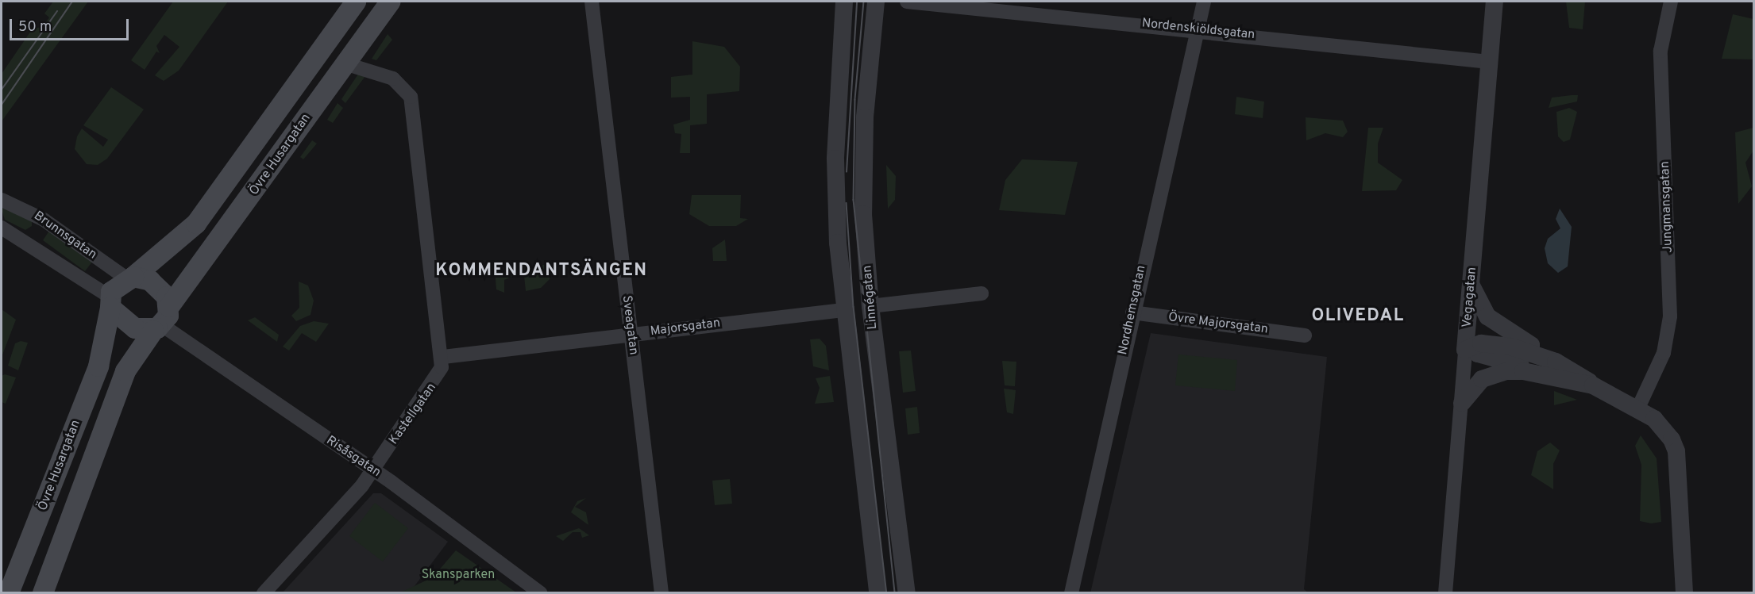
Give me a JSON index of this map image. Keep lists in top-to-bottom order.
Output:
{
  "streets": {
    "main road": ["Övre Husargatan"],
    "street": [
      "Nordenskiöldsgatan",
      "Jungmansgatan",
      "Brunnsgatan",
      "Linnégatan",
      "Vegagatan",
      "Nordhemsgatan",
      "Övre Majorsgatan",
      "Sveagatan",
      "Majorsgatan",
      "Kastellgatan",
      "Risåsgatan"
    ]
  },
  "crossings": [
    ["Nordenskiöldsgatan", "Vegagatan"],
    ["Nordenskiöldsgatan", "Nordhemsgatan"],
    ["Övre Husargatan", "Brunnsgatan"],
    ["Övre Husargatan", "Kastellgatan"],
    ["Övre Husargatan", "Risåsgatan"],
    ["Linnégatan", "Majorsgatan"],
    ["Nordhemsgatan", "Övre Majorsgatan"],
    ["Sveagatan", "Majorsgatan"],
    ["Majorsgatan", "Kastellgatan"],
    ["Kastellgatan", "Risåsgatan"]
  ],
  "districts": ["KOMMENDANTSÄNGEN", "OLIVEDAL"],
  "parks": ["Skansparken"],
  "scale_bar": "50 m"
}
